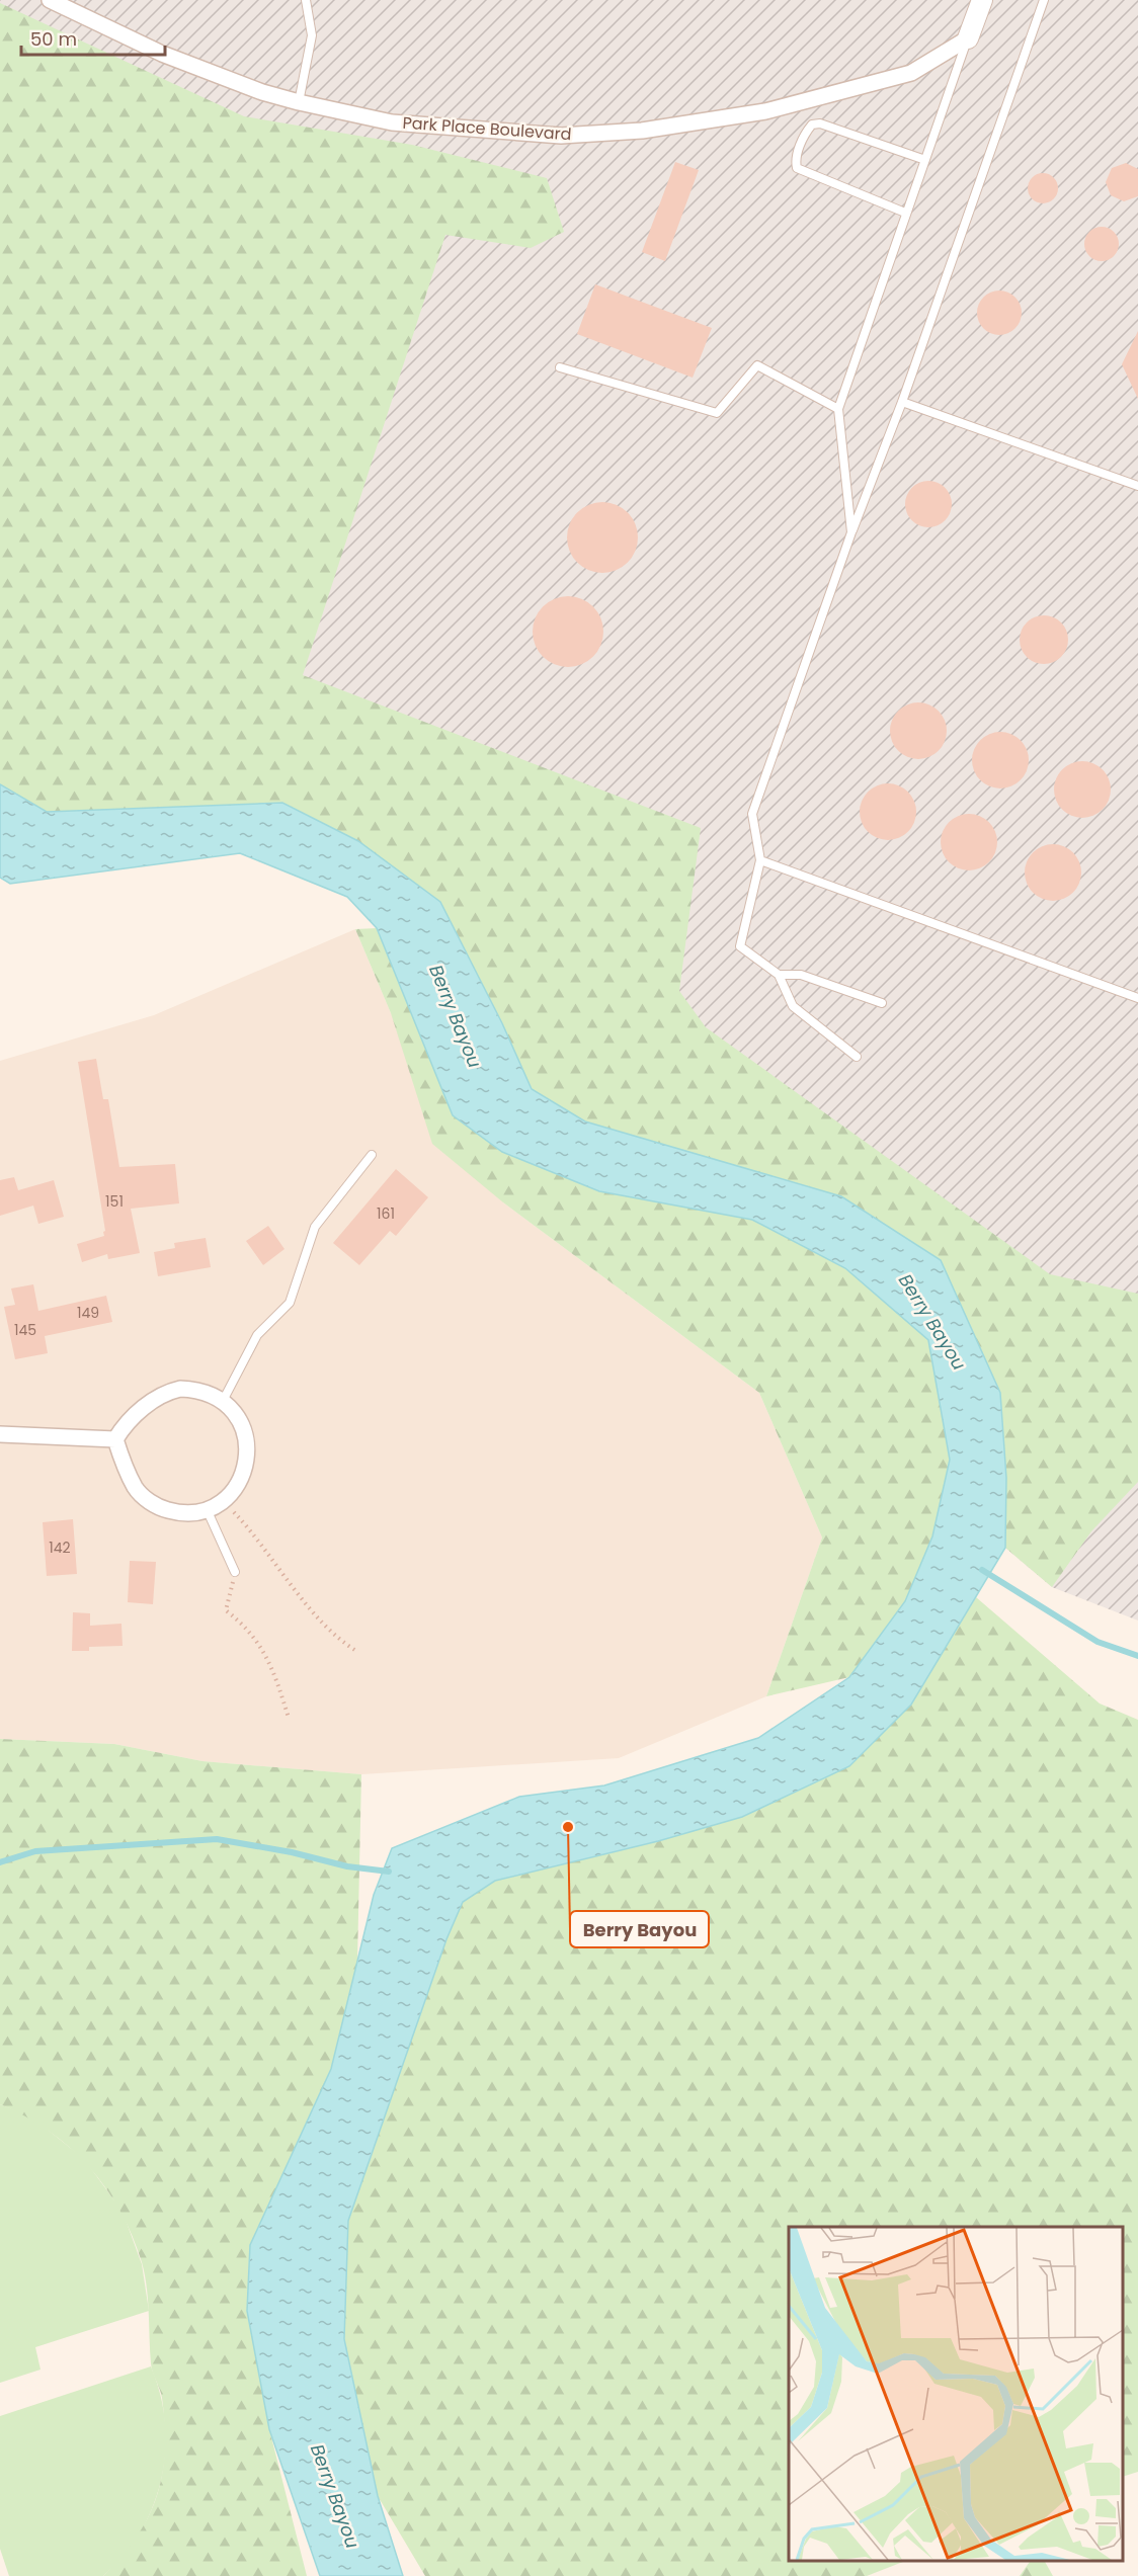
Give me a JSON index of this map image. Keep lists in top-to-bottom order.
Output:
{
  "streets": {
    "street": ["Park Place Boulevard"]
  },
  "water": ["Berry Bayou"],
  "places": ["Berry Bayou"],
  "house_numbers": [
    "151",
    "161",
    "149",
    "145",
    "142"
  ],
  "scale_bar": "50 m"
}
